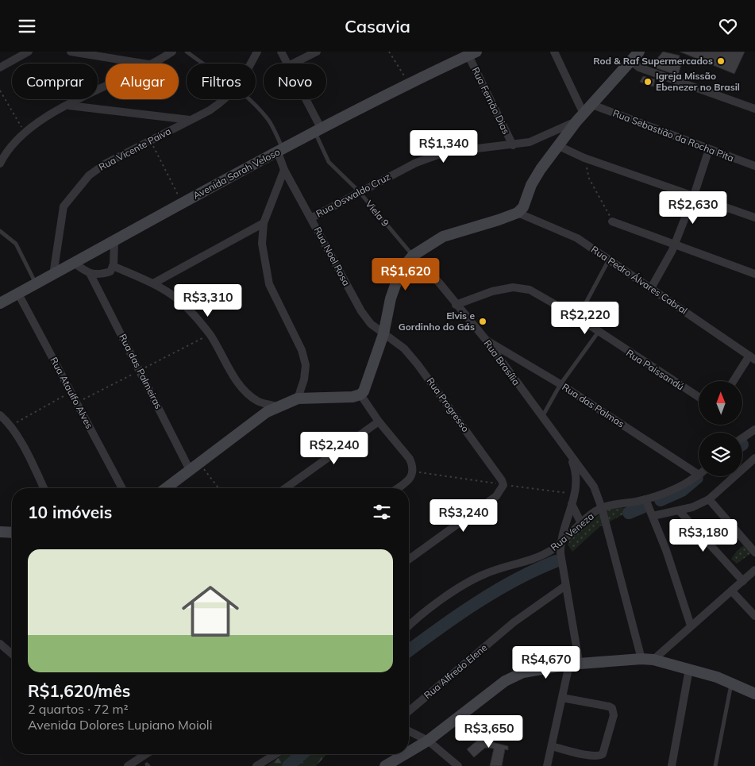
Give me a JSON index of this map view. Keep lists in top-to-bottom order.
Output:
{
  "streets": {
    "main road": ["Avenida Sarah Veloso"],
    "street": [
      "Rua Fernão Dias",
      "Rua Sebastião da Rocha Pita",
      "Rua Vicente Paiva",
      "Rua Oswaldo Cruz",
      "Rua Noel Rosa",
      "Rua Pedro Álvares Cabral",
      "Rua Brasília",
      "Rua Paissandú",
      "Rua das Palmeiras",
      "Rua Ataulfo Alves",
      "Rua Progresso",
      "Rua das Palmas",
      "Rua Veneza",
      "Rua Alfredo Elene"
    ],
    "lane": ["Viela 9"]
  },
  "crossings": [
    ["Rua Fernão Dias", "Avenida Sarah Veloso"],
    ["Rua Fernão Dias", "Rua Oswaldo Cruz"],
    ["Rua Vicente Paiva", "Avenida Sarah Veloso"],
    ["Avenida Sarah Veloso", "Viela 9"],
    ["Avenida Sarah Veloso", "Rua Noel Rosa"],
    ["Avenida Sarah Veloso", "Rua Ataulfo Alves"],
    ["Rua Oswaldo Cruz", "Viela 9"],
    ["Rua Oswaldo Cruz", "Rua Noel Rosa"],
    ["Viela 9", "Rua Brasília"],
    ["Rua Noel Rosa", "Rua Progresso"],
    ["Rua Brasília", "Rua Paissandú"],
    ["Rua Brasília", "Rua das Palmas"],
    ["Rua Brasília", "Rua Veneza"],
    ["Rua das Palmas", "Rua Veneza"]
  ],
  "places": ["Rod & Raf Supermercados", "Igreja Missão Ebenezer no Brasil", "Elvis e Gordinho do Gás"],
  "north": "top",
  "page": {
    "header": "Casavia",
    "chip": [
      "Comprar",
      "Alugar",
      "Filtros",
      "Novo"
    ],
    "price": [
      "R$1,340",
      "R$2,630",
      "R$1,620",
      "R$3,310",
      "R$2,220",
      "R$2,240",
      "R$3,240",
      "R$3,180",
      "R$4,670",
      "R$3,650"
    ],
    "heading": "10 imóveis",
    "list": [
      {
        "name": "R$1,620/mês",
        "note": "2 quartos · 72 m² · Avenida Dolores Lupiano Moioli"
      }
    ]
  }
}
